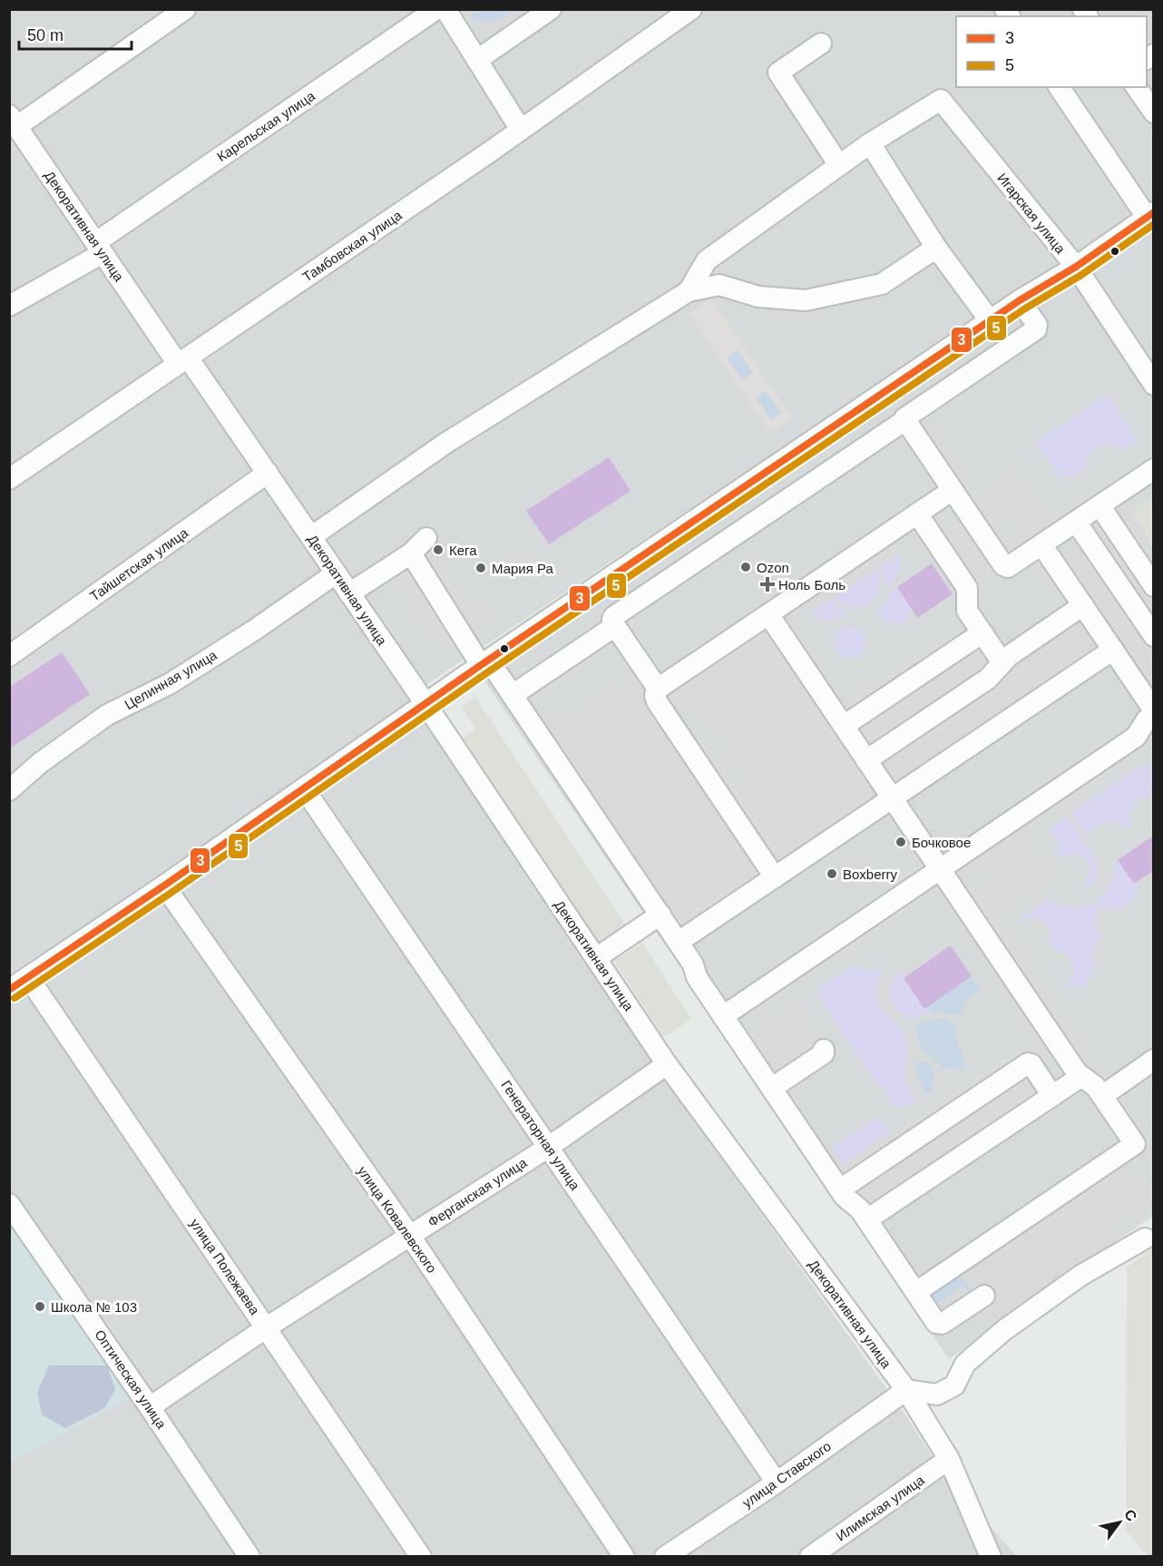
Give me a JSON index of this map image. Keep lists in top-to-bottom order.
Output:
{
  "streets": {
    "street": [
      "Карельская улица",
      "Игарская улица",
      "Декоративная улица",
      "Тамбовская улица",
      "Тайшетская улица",
      "Целинная улица",
      "Генераторная улица",
      "Ферганская улица",
      "улица Ковалевского",
      "улица Полежаева",
      "Оптическая улица",
      "улица Ставского",
      "Илимская улица"
    ]
  },
  "crossings": [
    ["Карельская улица", "Декоративная улица"],
    ["Декоративная улица", "Тамбовская улица"],
    ["Декоративная улица", "Тайшетская улица"],
    ["Декоративная улица", "Целинная улица"],
    ["Декоративная улица", "Ферганская улица"],
    ["Декоративная улица", "улица Ставского"],
    ["Декоративная улица", "Илимская улица"],
    ["Генераторная улица", "Ферганская улица"],
    ["Генераторная улица", "улица Ставского"],
    ["Ферганская улица", "улица Ковалевского"],
    ["Ферганская улица", "улица Полежаева"],
    ["Ферганская улица", "Оптическая улица"]
  ],
  "places": {
    "other": [
      "Кега",
      "Ozon",
      "Мария Ра",
      "Бочковое",
      "Boxberry",
      "Школа № 103"
    ],
    "health": ["Ноль Боль"]
  },
  "lines": ["transit line 3", "transit line 5"],
  "legend": ["3", "5"],
  "scale_bar": "50 m",
  "north": "top right"
}
